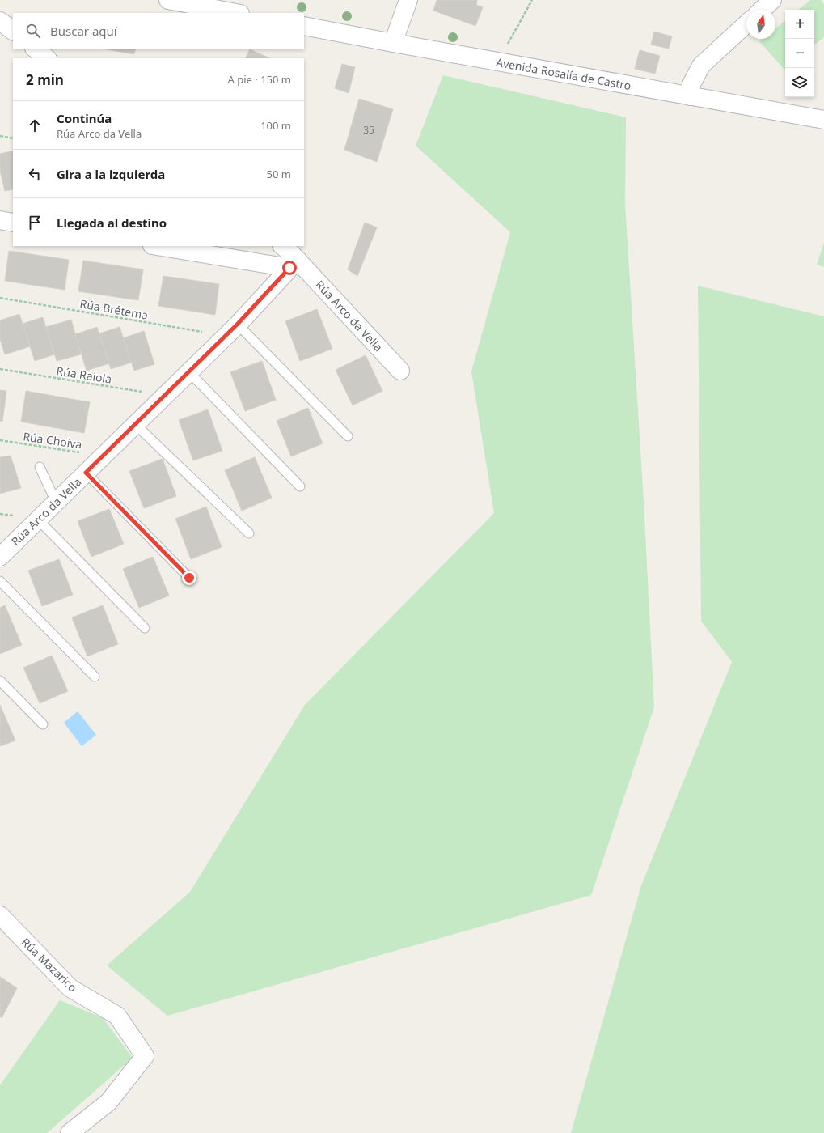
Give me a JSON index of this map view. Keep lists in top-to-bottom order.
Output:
{
  "streets": {
    "street": ["Avenida Rosalía de Castro", "Rúa Arco da Vella", "Rúa Mazarico"],
    "path": ["Rúa Brétema", "Rúa Raiola", "Rúa Choiva"]
  },
  "crossings": [
    ["Rúa Brétema", "Rúa Arco da Vella"],
    ["Rúa Arco da Vella", "Rúa Raiola"],
    ["Rúa Arco da Vella", "Rúa Choiva"]
  ],
  "house_numbers": ["35"],
  "north": "top",
  "page": {
    "map_buttons": ["+", "−"],
    "search": "Buscar aquí",
    "heading": ["2 min", "A pie · 150 m"],
    "list": [
      ["Continúa", "Rúa Arco da Vella", "100 m"],
      ["Gira a la izquierda", "50 m"],
      "Llegada al destino"
    ]
  }
}
